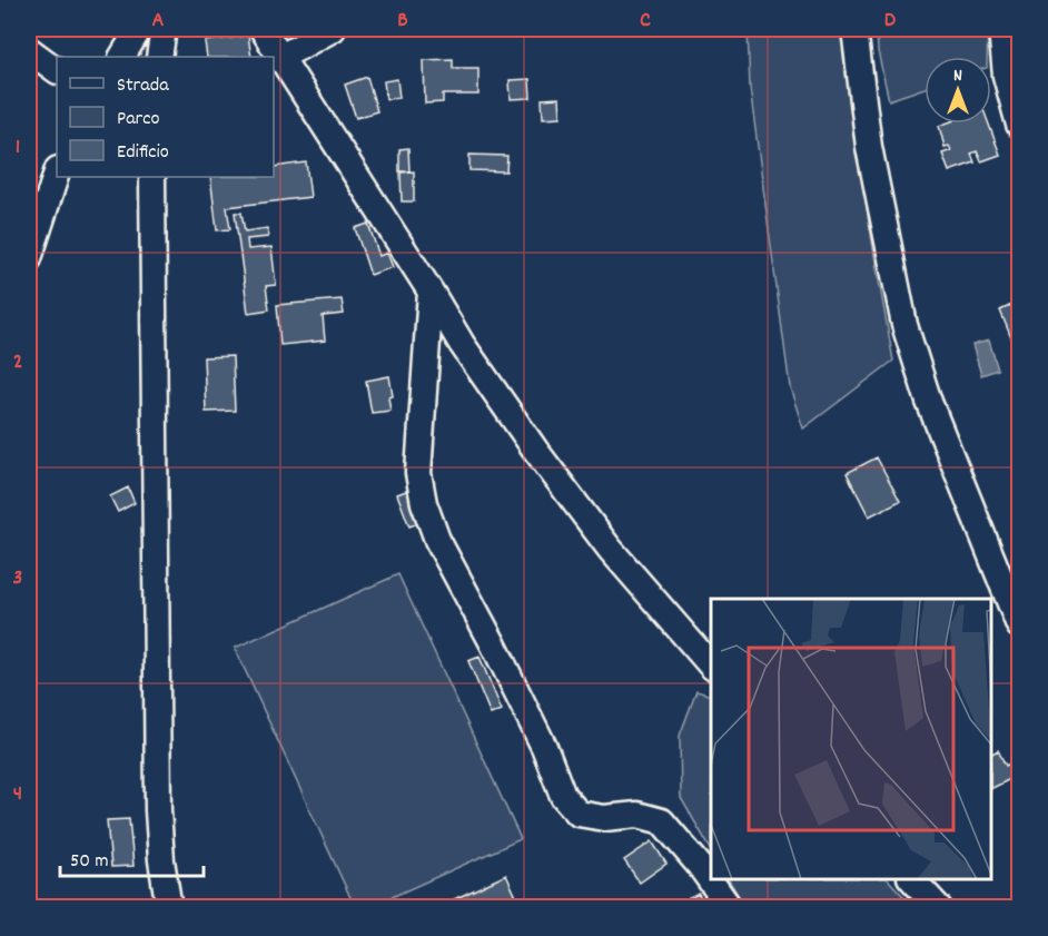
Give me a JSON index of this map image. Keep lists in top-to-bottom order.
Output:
{
  "legend": ["Strada", "Parco", "Edificio"],
  "scale_bar": "50 m",
  "north": "top",
  "grid": {
    "columns": [
      "A",
      "B",
      "C",
      "D"
    ],
    "rows": [
      "1",
      "2",
      "3",
      "4"
    ]
  }
}
